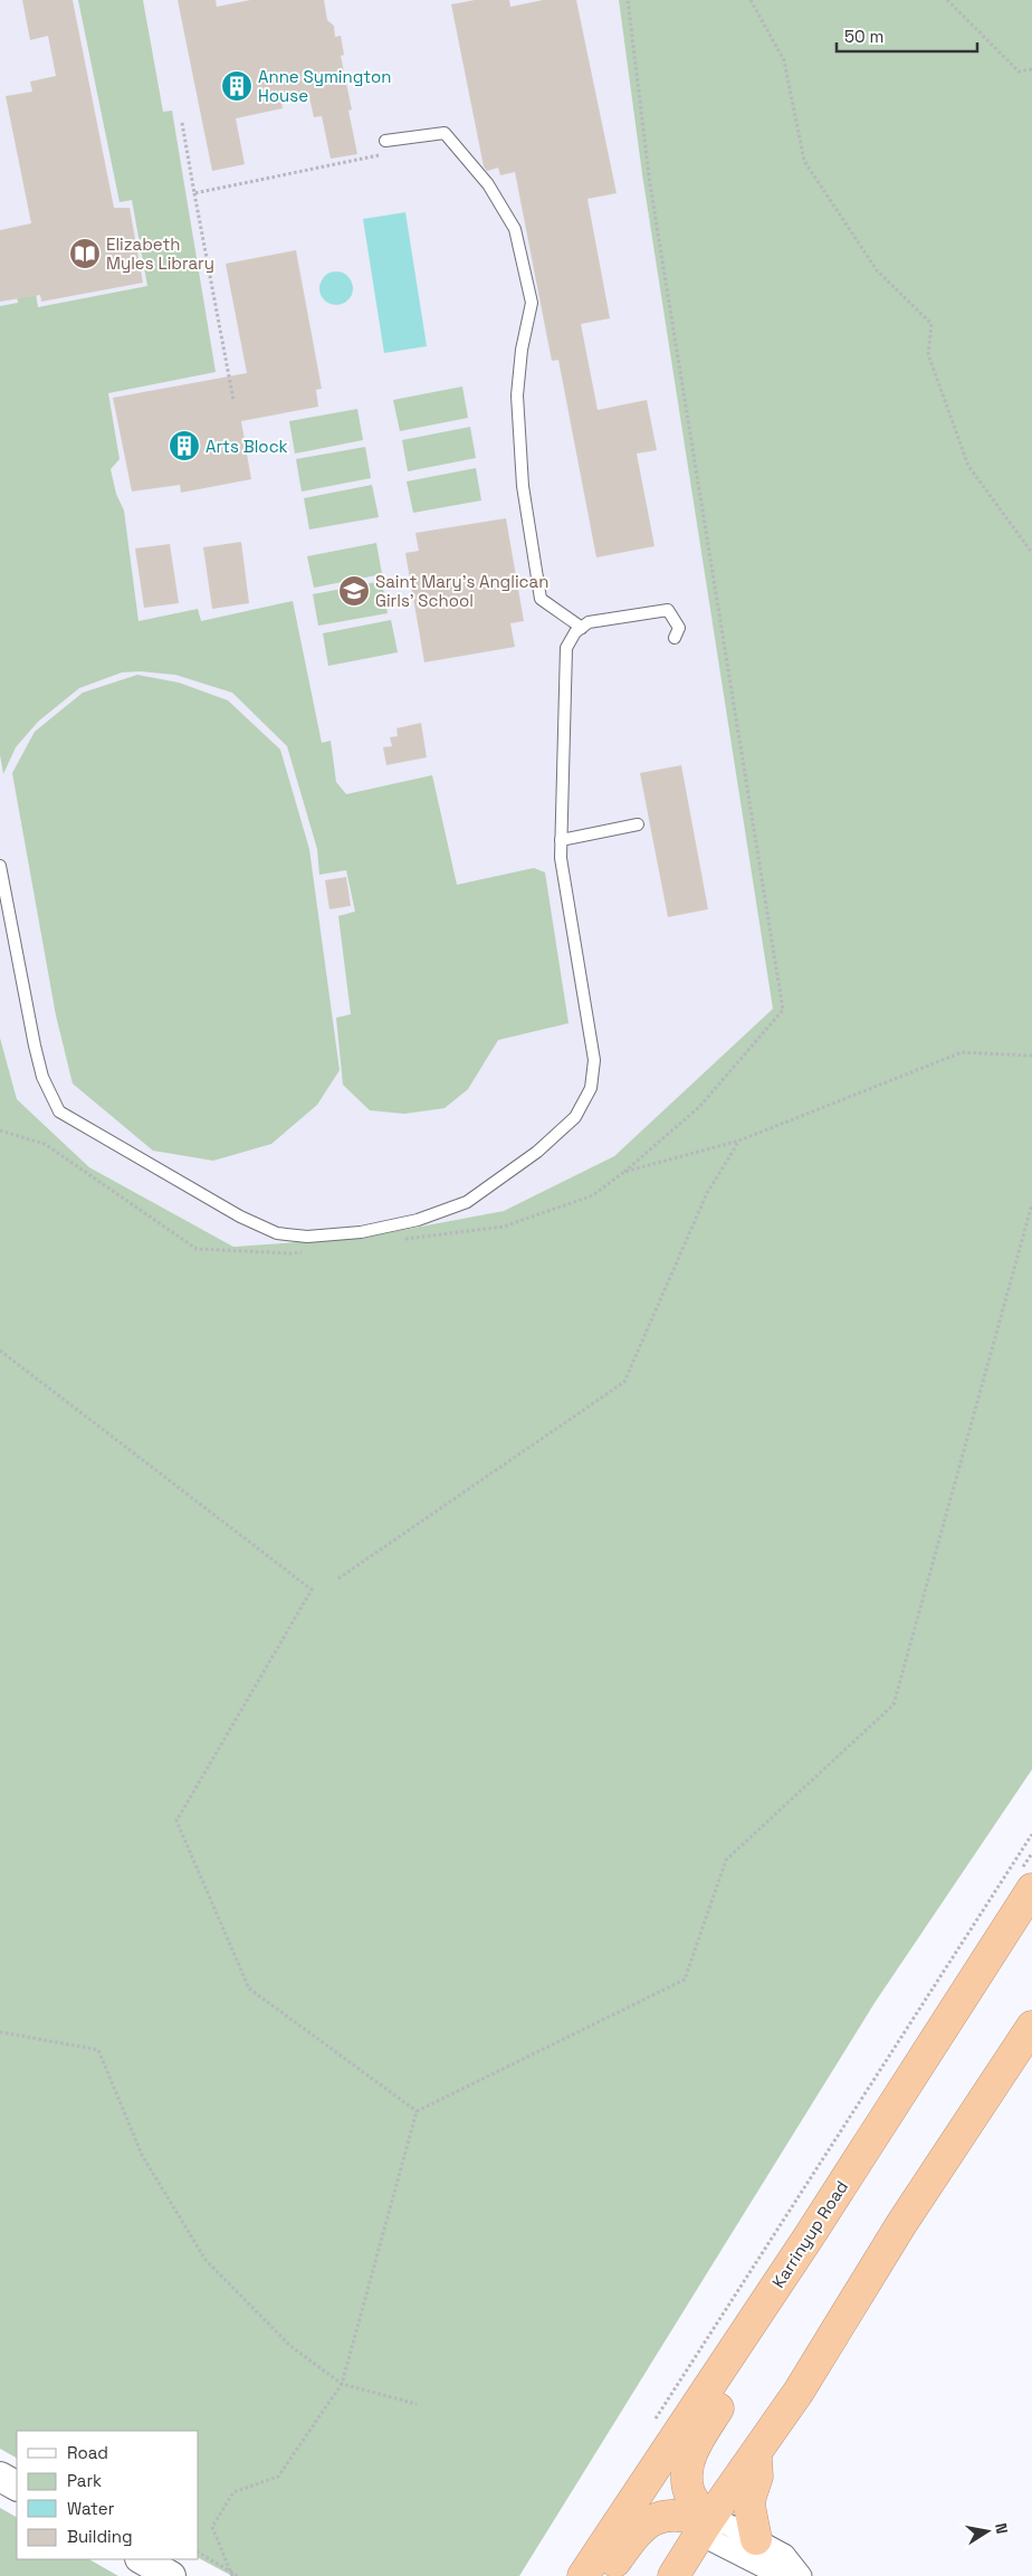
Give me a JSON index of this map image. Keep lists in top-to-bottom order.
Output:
{
  "streets": {
    "highway": ["Karrinyup Road"]
  },
  "places": {
    "building": ["Anne Symington House", "Arts Block"],
    "library": ["Elizabeth Myles Library"],
    "school or university": ["Saint Mary's Anglican Girls' School"]
  },
  "legend": [
    "Road",
    "Park",
    "Water",
    "Building"
  ],
  "scale_bar": "50 m",
  "north": "right"
}
